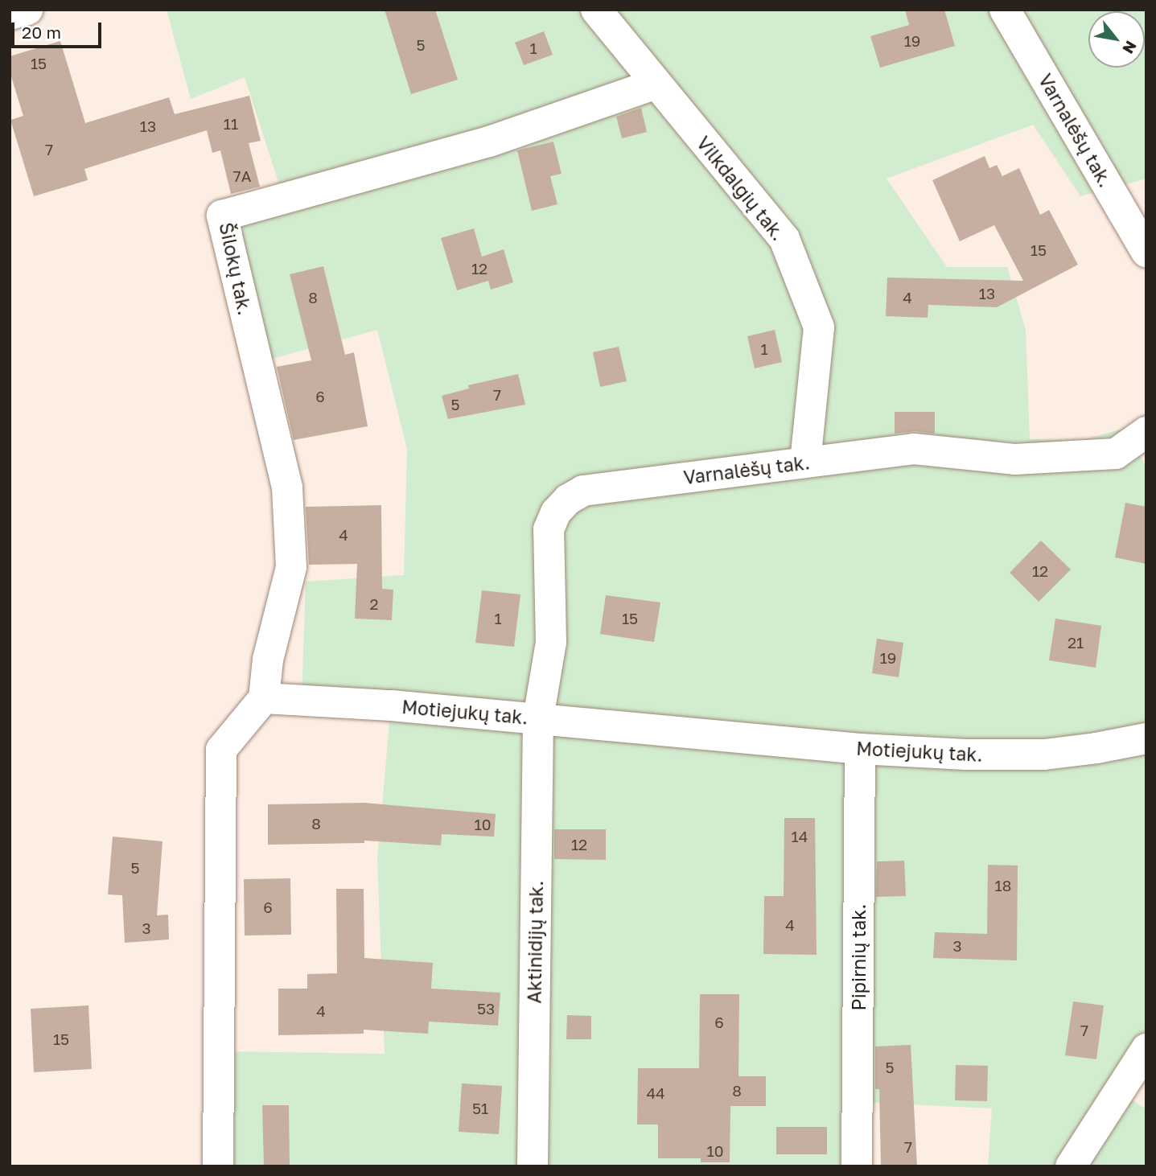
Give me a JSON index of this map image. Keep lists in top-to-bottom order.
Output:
{
  "streets": {
    "street": [
      "Varnalėšų tak.",
      "Vilkdalgių tak.",
      "Šilokų tak.",
      "Motiejukų tak.",
      "Aktinidijų tak.",
      "Pipirnių tak."
    ]
  },
  "crossings": [
    ["Varnalėšų tak.", "Vilkdalgių tak."],
    ["Varnalėšų tak.", "Motiejukų tak."],
    ["Varnalėšų tak.", "Aktinidijų tak."],
    ["Vilkdalgių tak.", "Šilokų tak."],
    ["Šilokų tak.", "Motiejukų tak."],
    ["Motiejukų tak.", "Aktinidijų tak."],
    ["Motiejukų tak.", "Pipirnių tak."]
  ],
  "house_numbers": [
    "19",
    "5",
    "1",
    "15",
    "11",
    "13",
    "7",
    "7A",
    "15",
    "12",
    "13",
    "8",
    "4",
    "1",
    "7",
    "6",
    "5",
    "4",
    "12",
    "2",
    "1",
    "15",
    "21",
    "19",
    "8",
    "10",
    "14",
    "12",
    "5",
    "18",
    "6",
    "4",
    "3",
    "3",
    "53",
    "4",
    "6",
    "7",
    "15",
    "5",
    "8",
    "44",
    "51",
    "7",
    "10"
  ],
  "scale_bar": "20 m",
  "north": "bottom right"
}
